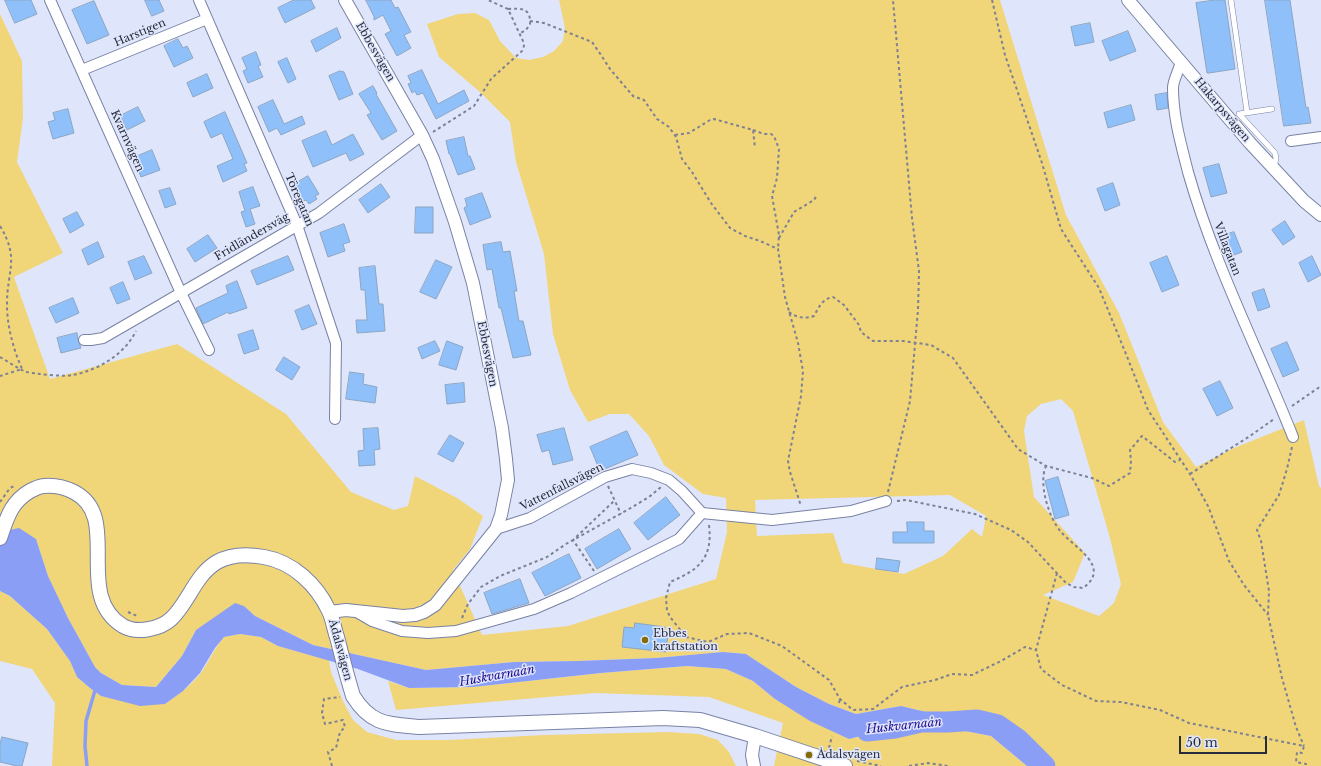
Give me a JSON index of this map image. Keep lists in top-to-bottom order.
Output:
{
  "streets": {
    "main road": ["Ådalsvägen"],
    "street": [
      "Harstigen",
      "Ebbesvägen",
      "Hakarpsvägen",
      "Kvarnvägen",
      "Töregatan",
      "Fridländersväg",
      "Villagatan",
      "Vattenfallsvägen"
    ]
  },
  "crossings": [
    ["Harstigen", "Kvarnvägen"],
    ["Harstigen", "Töregatan"],
    ["Ebbesvägen", "Fridländersväg"],
    ["Ebbesvägen", "Vattenfallsvägen"],
    ["Ebbesvägen", "Ådalsvägen"],
    ["Hakarpsvägen", "Villagatan"],
    ["Kvarnvägen", "Fridländersväg"],
    ["Töregatan", "Fridländersväg"]
  ],
  "water": ["Huskvarnaån"],
  "places": ["Ebbes kraftstation", "Ådalsvägen"],
  "scale_bar": "50 m"
}
